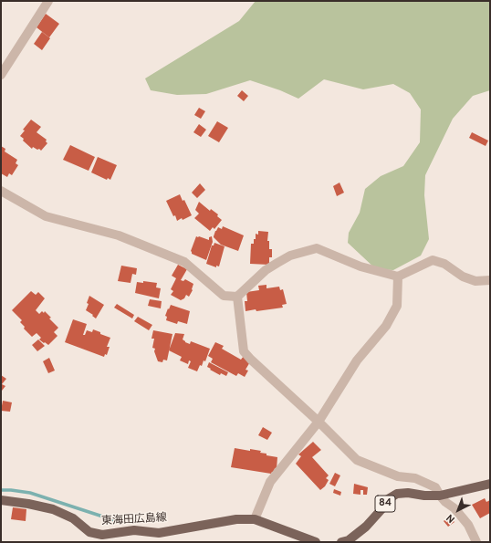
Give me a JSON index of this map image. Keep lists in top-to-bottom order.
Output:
{
  "streets": {
    "main road": ["84", "東海田広島線"]
  },
  "north": "bottom left"
}
